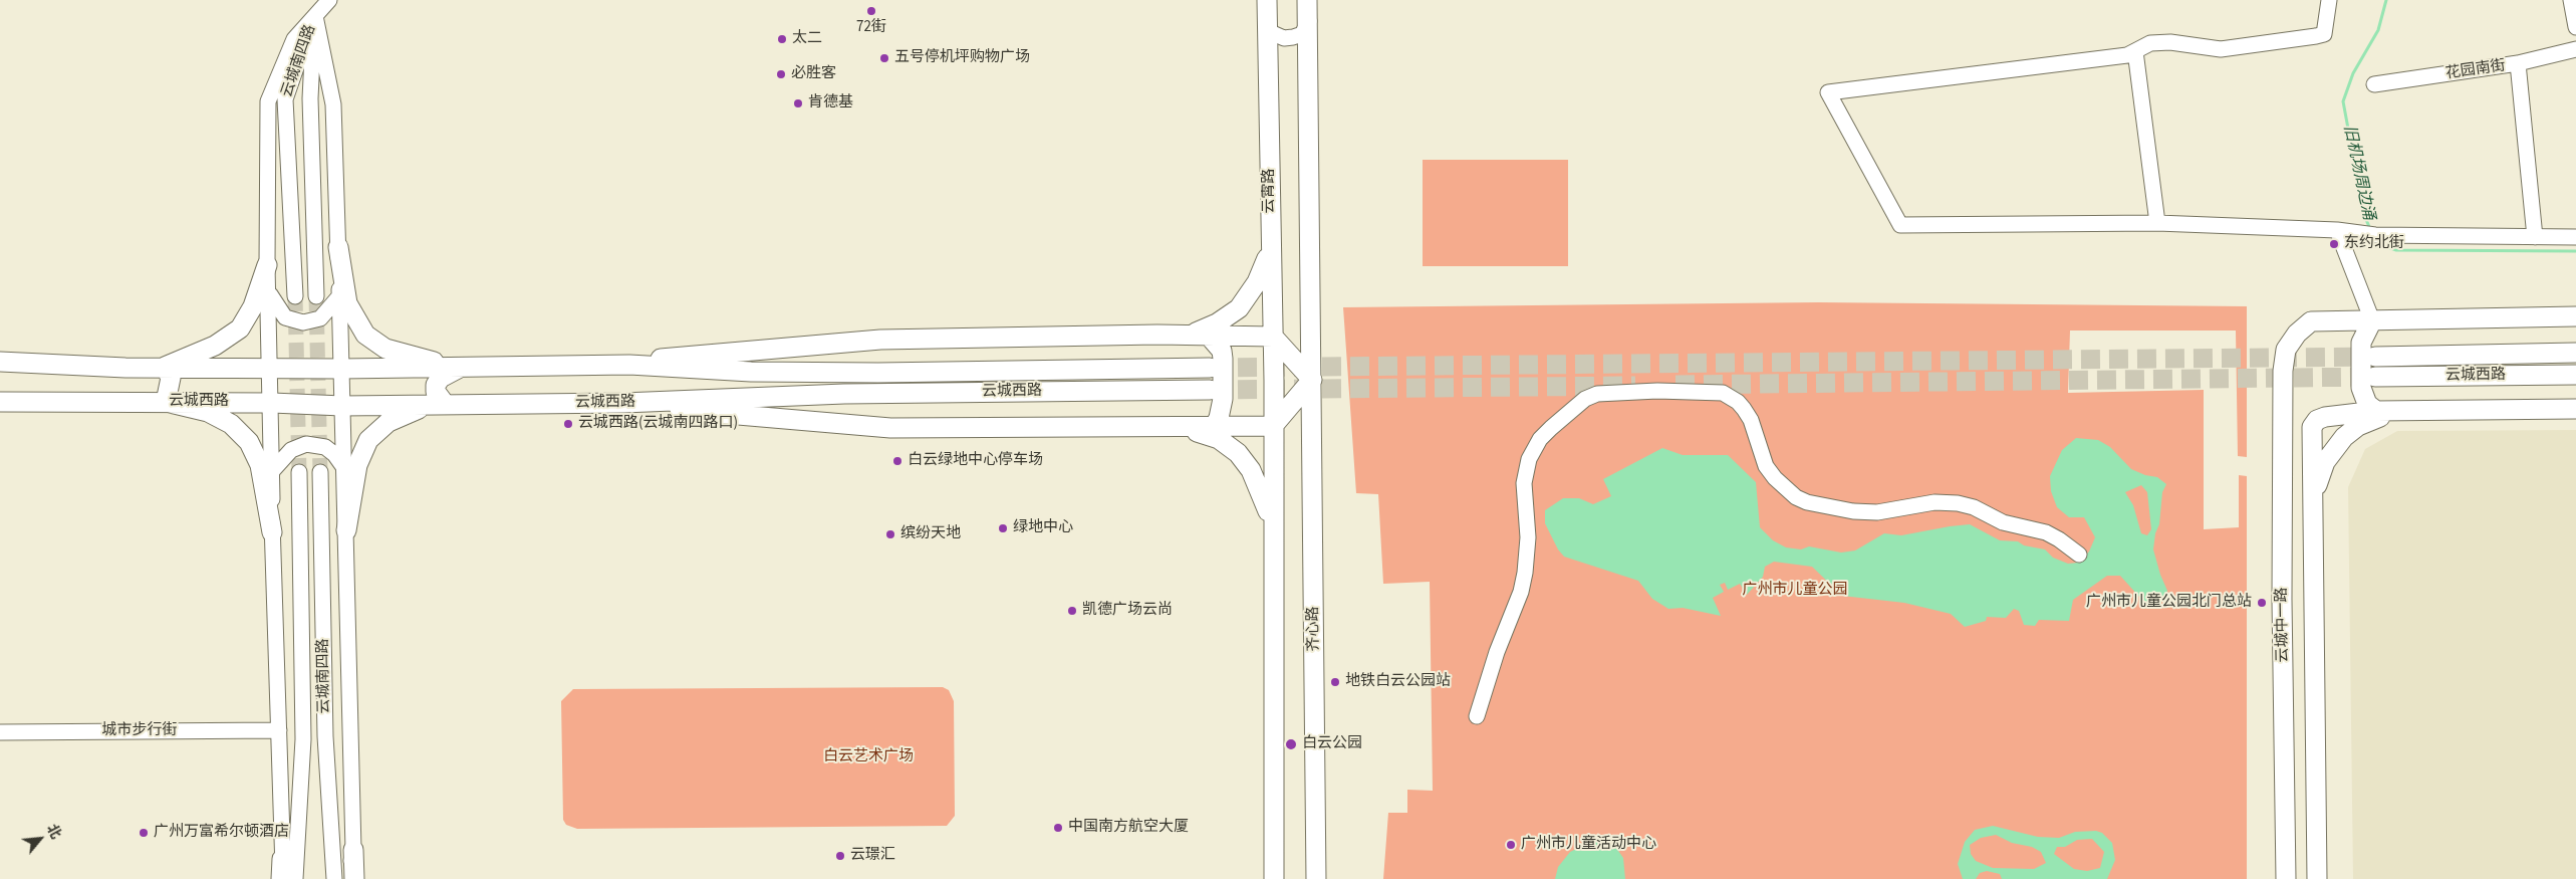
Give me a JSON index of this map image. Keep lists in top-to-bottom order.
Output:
{
  "streets": {
    "main road": [
      "云霄路",
      "云城西路",
      "云城中一路",
      "齐心路"
    ],
    "street": ["云城南四路", "花园南街", "城市步行街"]
  },
  "water": ["旧机场周边涌"],
  "parks": ["广州市儿童公园", "白云艺术广场"],
  "places": [
    "72街",
    "太二",
    "五号停机坪购物广场",
    "必胜客",
    "肯德基",
    "东约北街",
    "云城西路(云城南四路口)",
    "白云绿地中心停车场",
    "绿地中心",
    "缤纷天地",
    "广州市儿童公园北门总站",
    "凯德广场云尚",
    "地铁白云公园站",
    "白云公园",
    "中国南方航空大厦",
    "广州万富希尔顿酒店",
    "广州市儿童活动中心",
    "云璟汇"
  ],
  "north": "top right"
}
